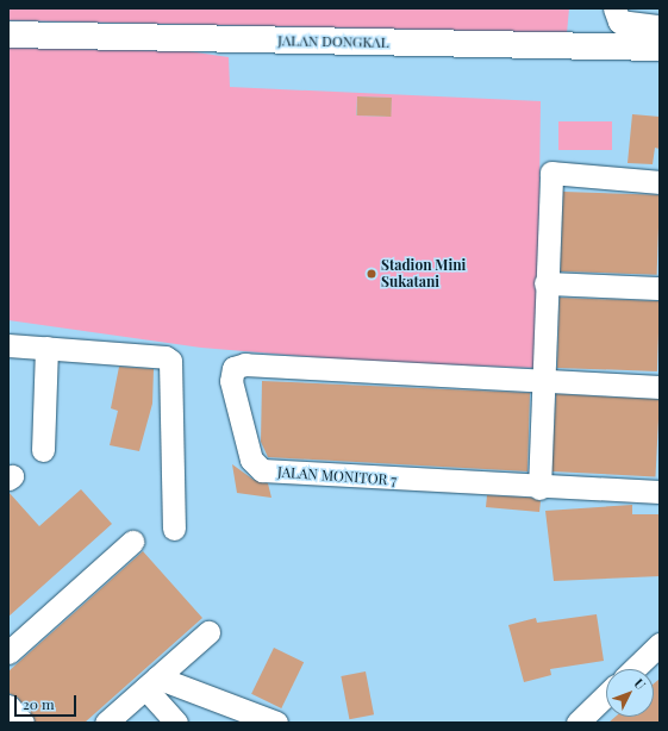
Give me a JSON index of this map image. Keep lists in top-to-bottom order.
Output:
{
  "streets": {
    "street": ["JALAN DONGKAL", "JALAN MONITOR 7"]
  },
  "places": ["Stadion Mini Sukatani"],
  "scale_bar": "20 m",
  "north": "top right"
}
